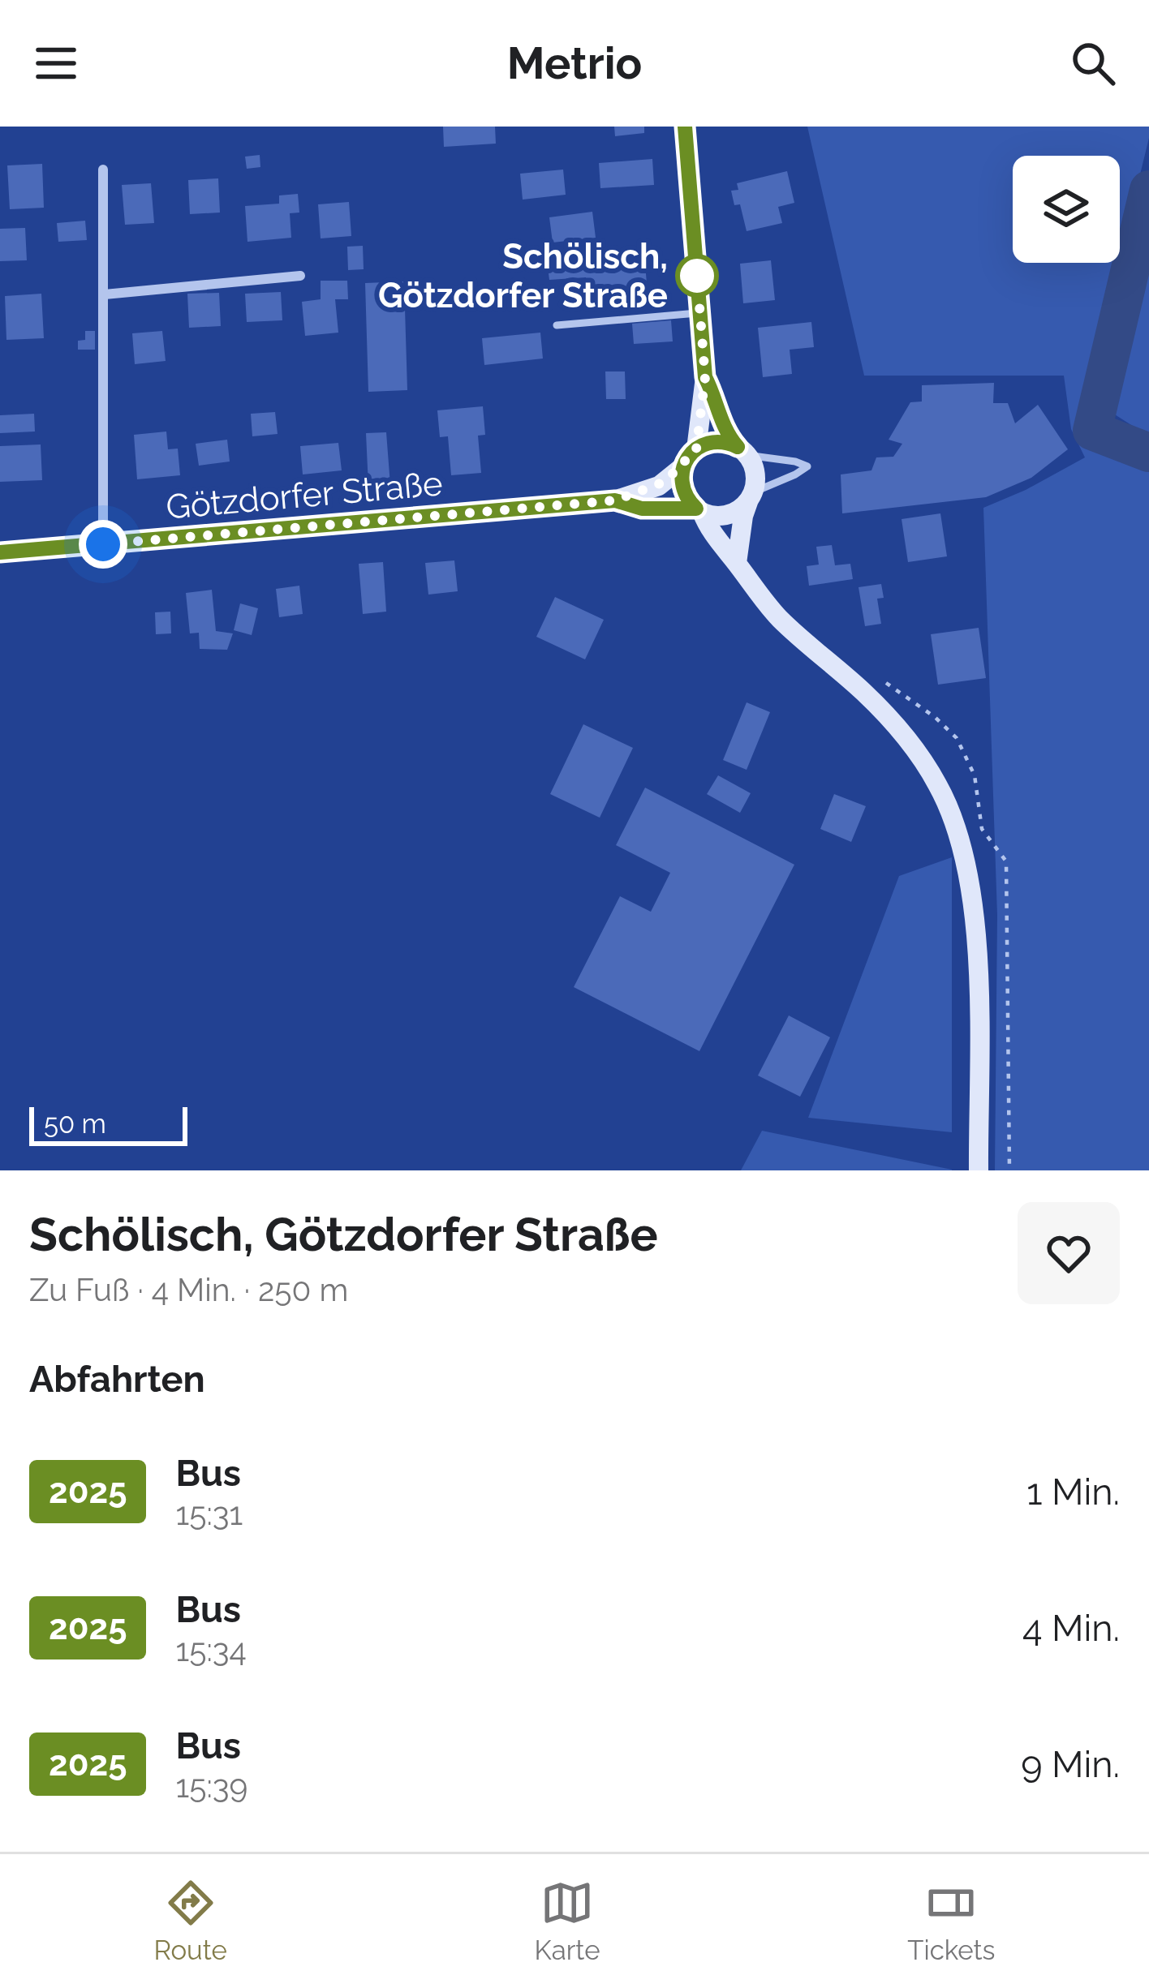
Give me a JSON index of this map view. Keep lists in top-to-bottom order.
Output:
{
  "streets": {
    "street": ["Götzdorfer Straße"]
  },
  "places": ["Schölisch, Götzdorfer Straße"],
  "lines": ["bus line 2025"],
  "scale_bar": "50 m",
  "page": {
    "header": "Metrio",
    "scale": "50 m",
    "heading": [
      ["Schölisch, Götzdorfer Straße", "Zu Fuß · 4 Min. · 250 m"],
      "Abfahrten"
    ],
    "list": [
      {
        "mark": "2025",
        "name": "Bus",
        "note": "15:31",
        "value": "1 Min."
      },
      {
        "mark": "2025",
        "name": "Bus",
        "note": "15:34",
        "value": "4 Min."
      },
      {
        "mark": "2025",
        "name": "Bus",
        "note": "15:39",
        "value": "9 Min."
      }
    ],
    "tabs": ["Route", "Karte", "Tickets"]
  }
}
